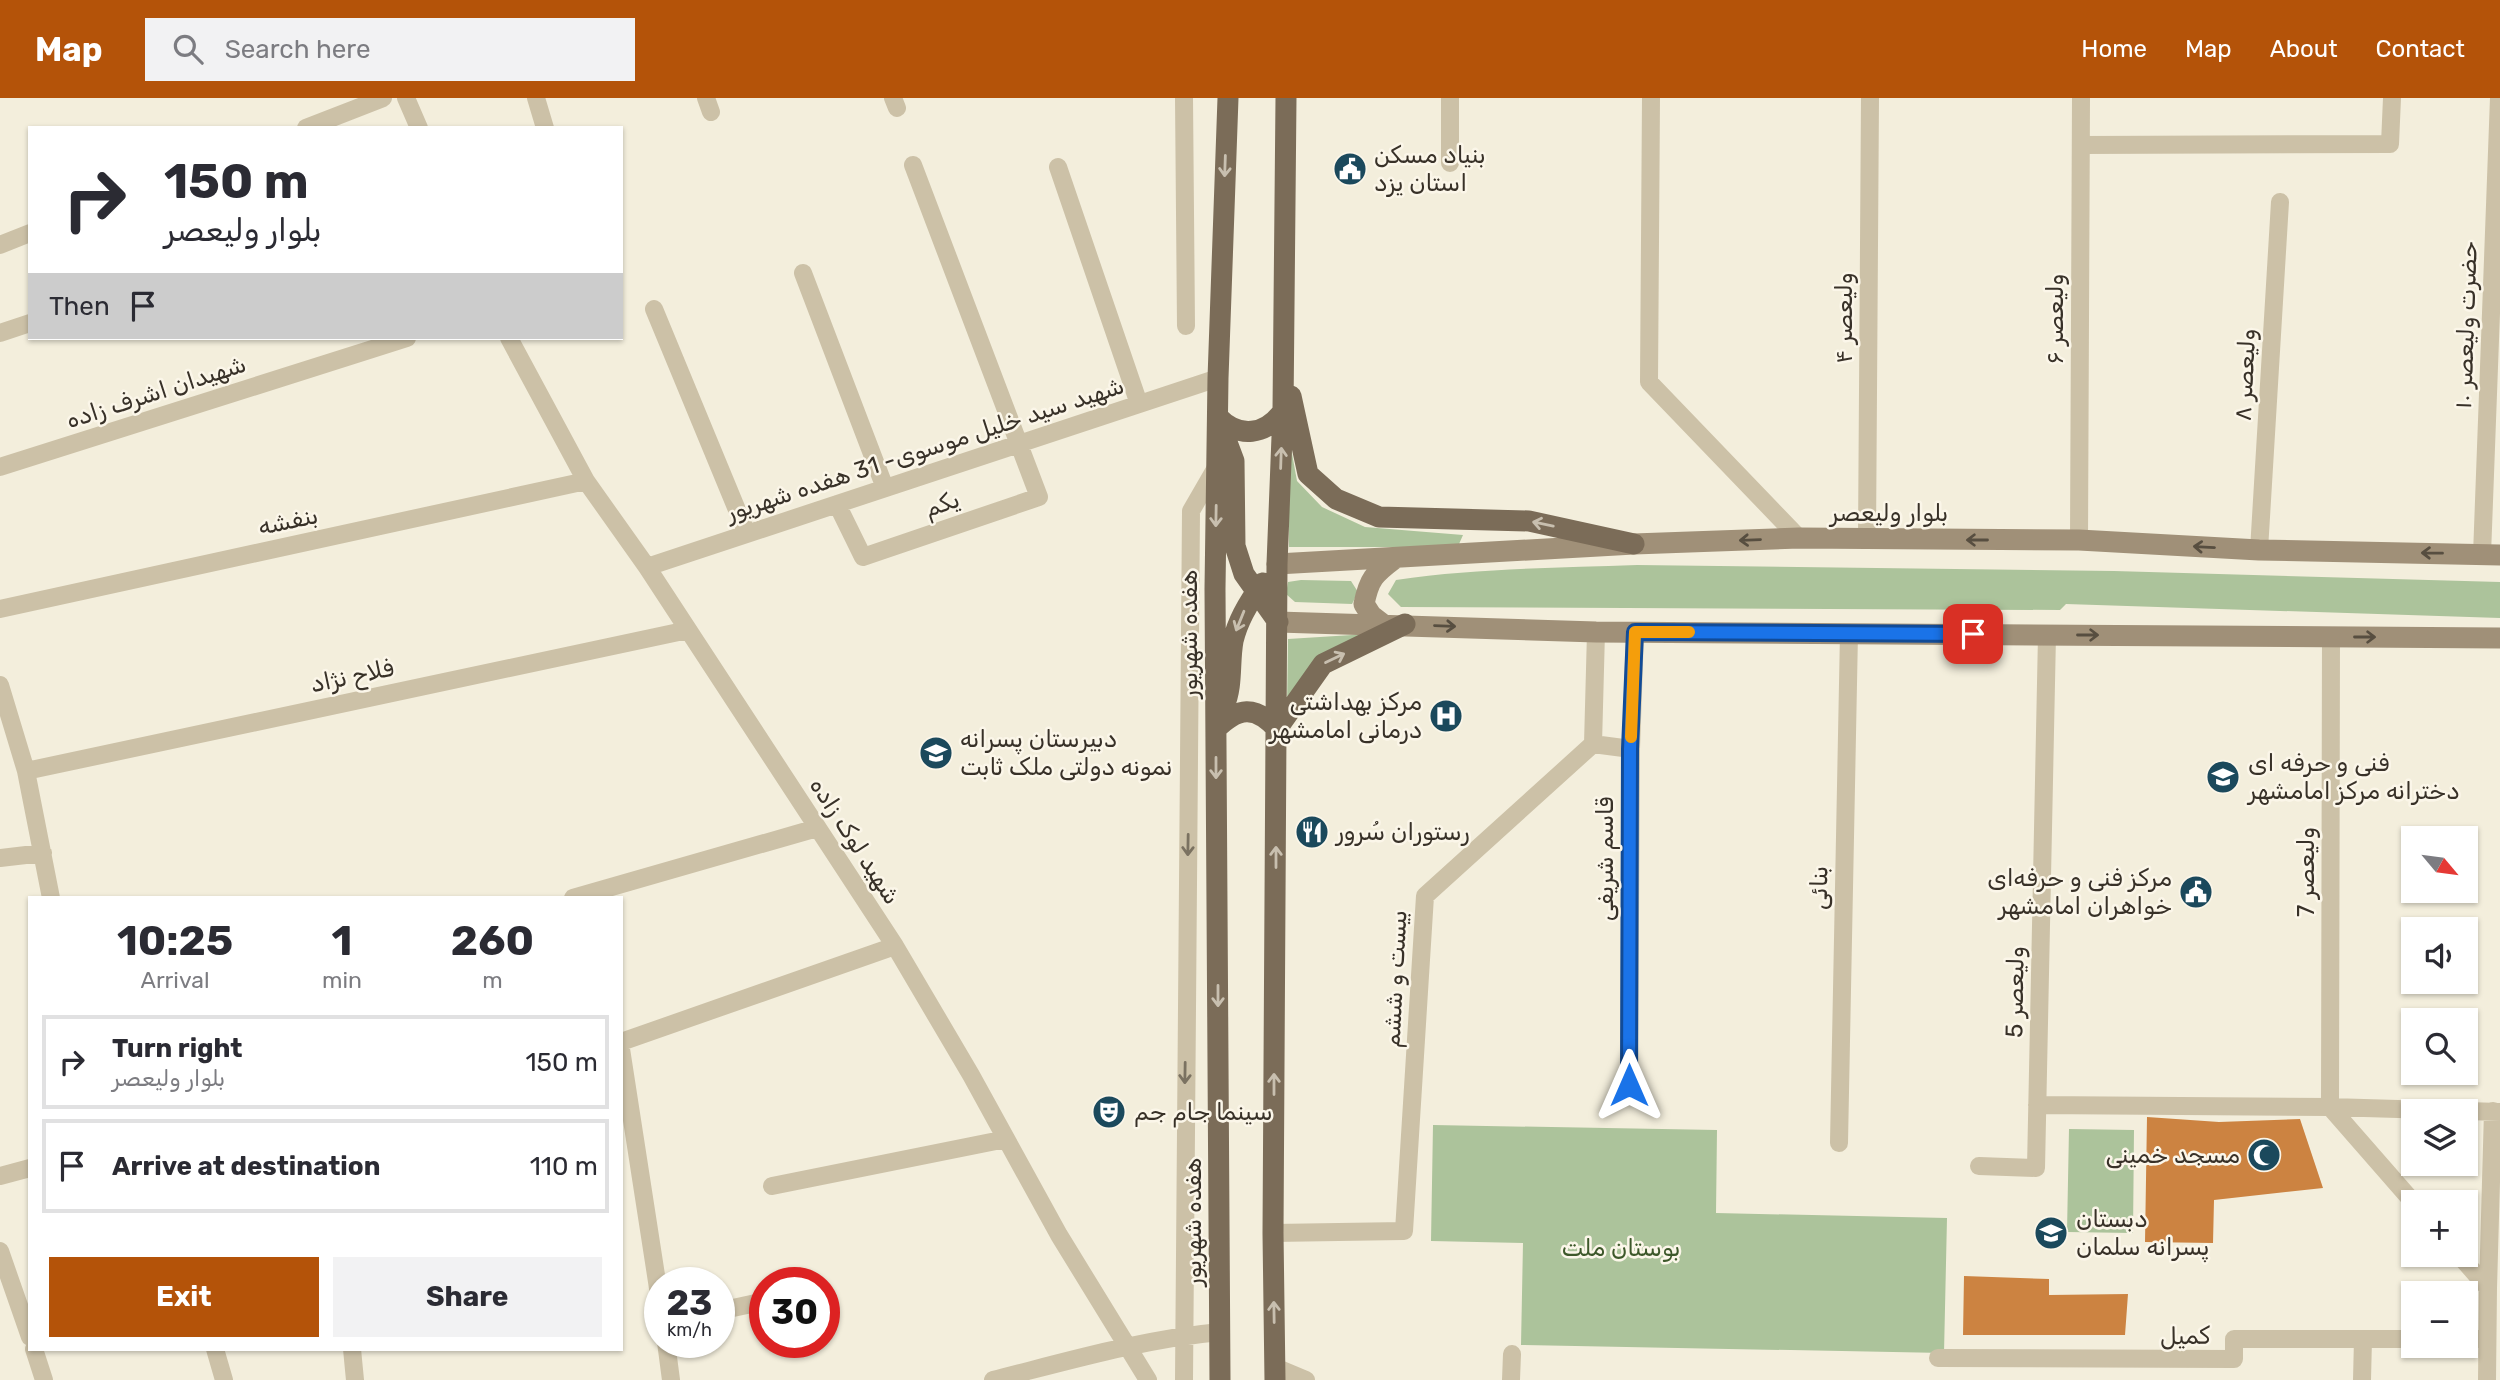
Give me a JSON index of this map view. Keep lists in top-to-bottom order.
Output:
{
  "streets": {
    "main road": ["بلوار ولیعصر", "هفده شهریور"],
    "street": [
      "ولیعصر ۴",
      "ولیعصر ۶",
      "حضرت ولیعصر ۱۰",
      "ولیعصر ۸",
      "شهیدان اشرف زاده",
      "شهید سید خلیل موسوی- 31 هفده شهریور",
      "یکم",
      "بنفشه",
      "فلاح نژاد",
      "شهید لوک زاده",
      "قاسم شریفی",
      "ولیعصر 7",
      "بنائی",
      "بیست و ششم",
      "ولیعصر 5",
      "کمیل"
    ]
  },
  "crossings": [
    ["ولیعصر ۴", "بلوار ولیعصر"],
    ["ولیعصر ۶", "بلوار ولیعصر"],
    ["حضرت ولیعصر ۱۰", "بلوار ولیعصر"],
    ["ولیعصر ۸", "بلوار ولیعصر"],
    ["شهید سید خلیل موسوی- 31 هفده شهریور", "یکم"],
    ["شهید سید خلیل موسوی- 31 هفده شهریور", "هفده شهریور"],
    ["شهید سید خلیل موسوی- 31 هفده شهریور", "شهید لوک زاده"],
    ["بنفشه", "شهید لوک زاده"],
    ["فلاح نژاد", "شهید لوک زاده"]
  ],
  "parks": ["بوستان ملت"],
  "places": {
    "public building": ["بنیاد مسکن استان یزد", "مرکز فنی و حرفه‌ای خواهران امامشهر"],
    "hospital": ["مرکز بهداشتی درمانی امامشهر"],
    "school or university": ["دبیرستان پسرانه نمونه دولتی ملک ثابت", "فنی و حرفه ای دخترانه مرکز امامشهر", "دبستان پسرانه سلمان"],
    "restaurant": ["رستوران سُرور"],
    "theatre": ["سینما جام جم"],
    "mosque": ["مسجد خمینی"]
  },
  "north": "bottom right",
  "page": {
    "header": "Map",
    "search": "Search here",
    "nav": [
      "Home",
      "Map",
      "About",
      "Contact"
    ],
    "turn": ["150 m", "بلوار ولیعصر"],
    "then": "Then",
    "map_buttons": ["+", "−"],
    "eta": [
      "10:25",
      "Arrival",
      "1",
      "min",
      "260",
      "m"
    ],
    "list": [
      {
        "name": "Turn right",
        "note": "بلوار ولیعصر",
        "value": "150 m"
      },
      {
        "name": "Arrive at destination",
        "value": "110 m"
      }
    ],
    "buttons": ["Exit", "Share"],
    "speed": "23 km/h",
    "limit": "30"
  }
}
